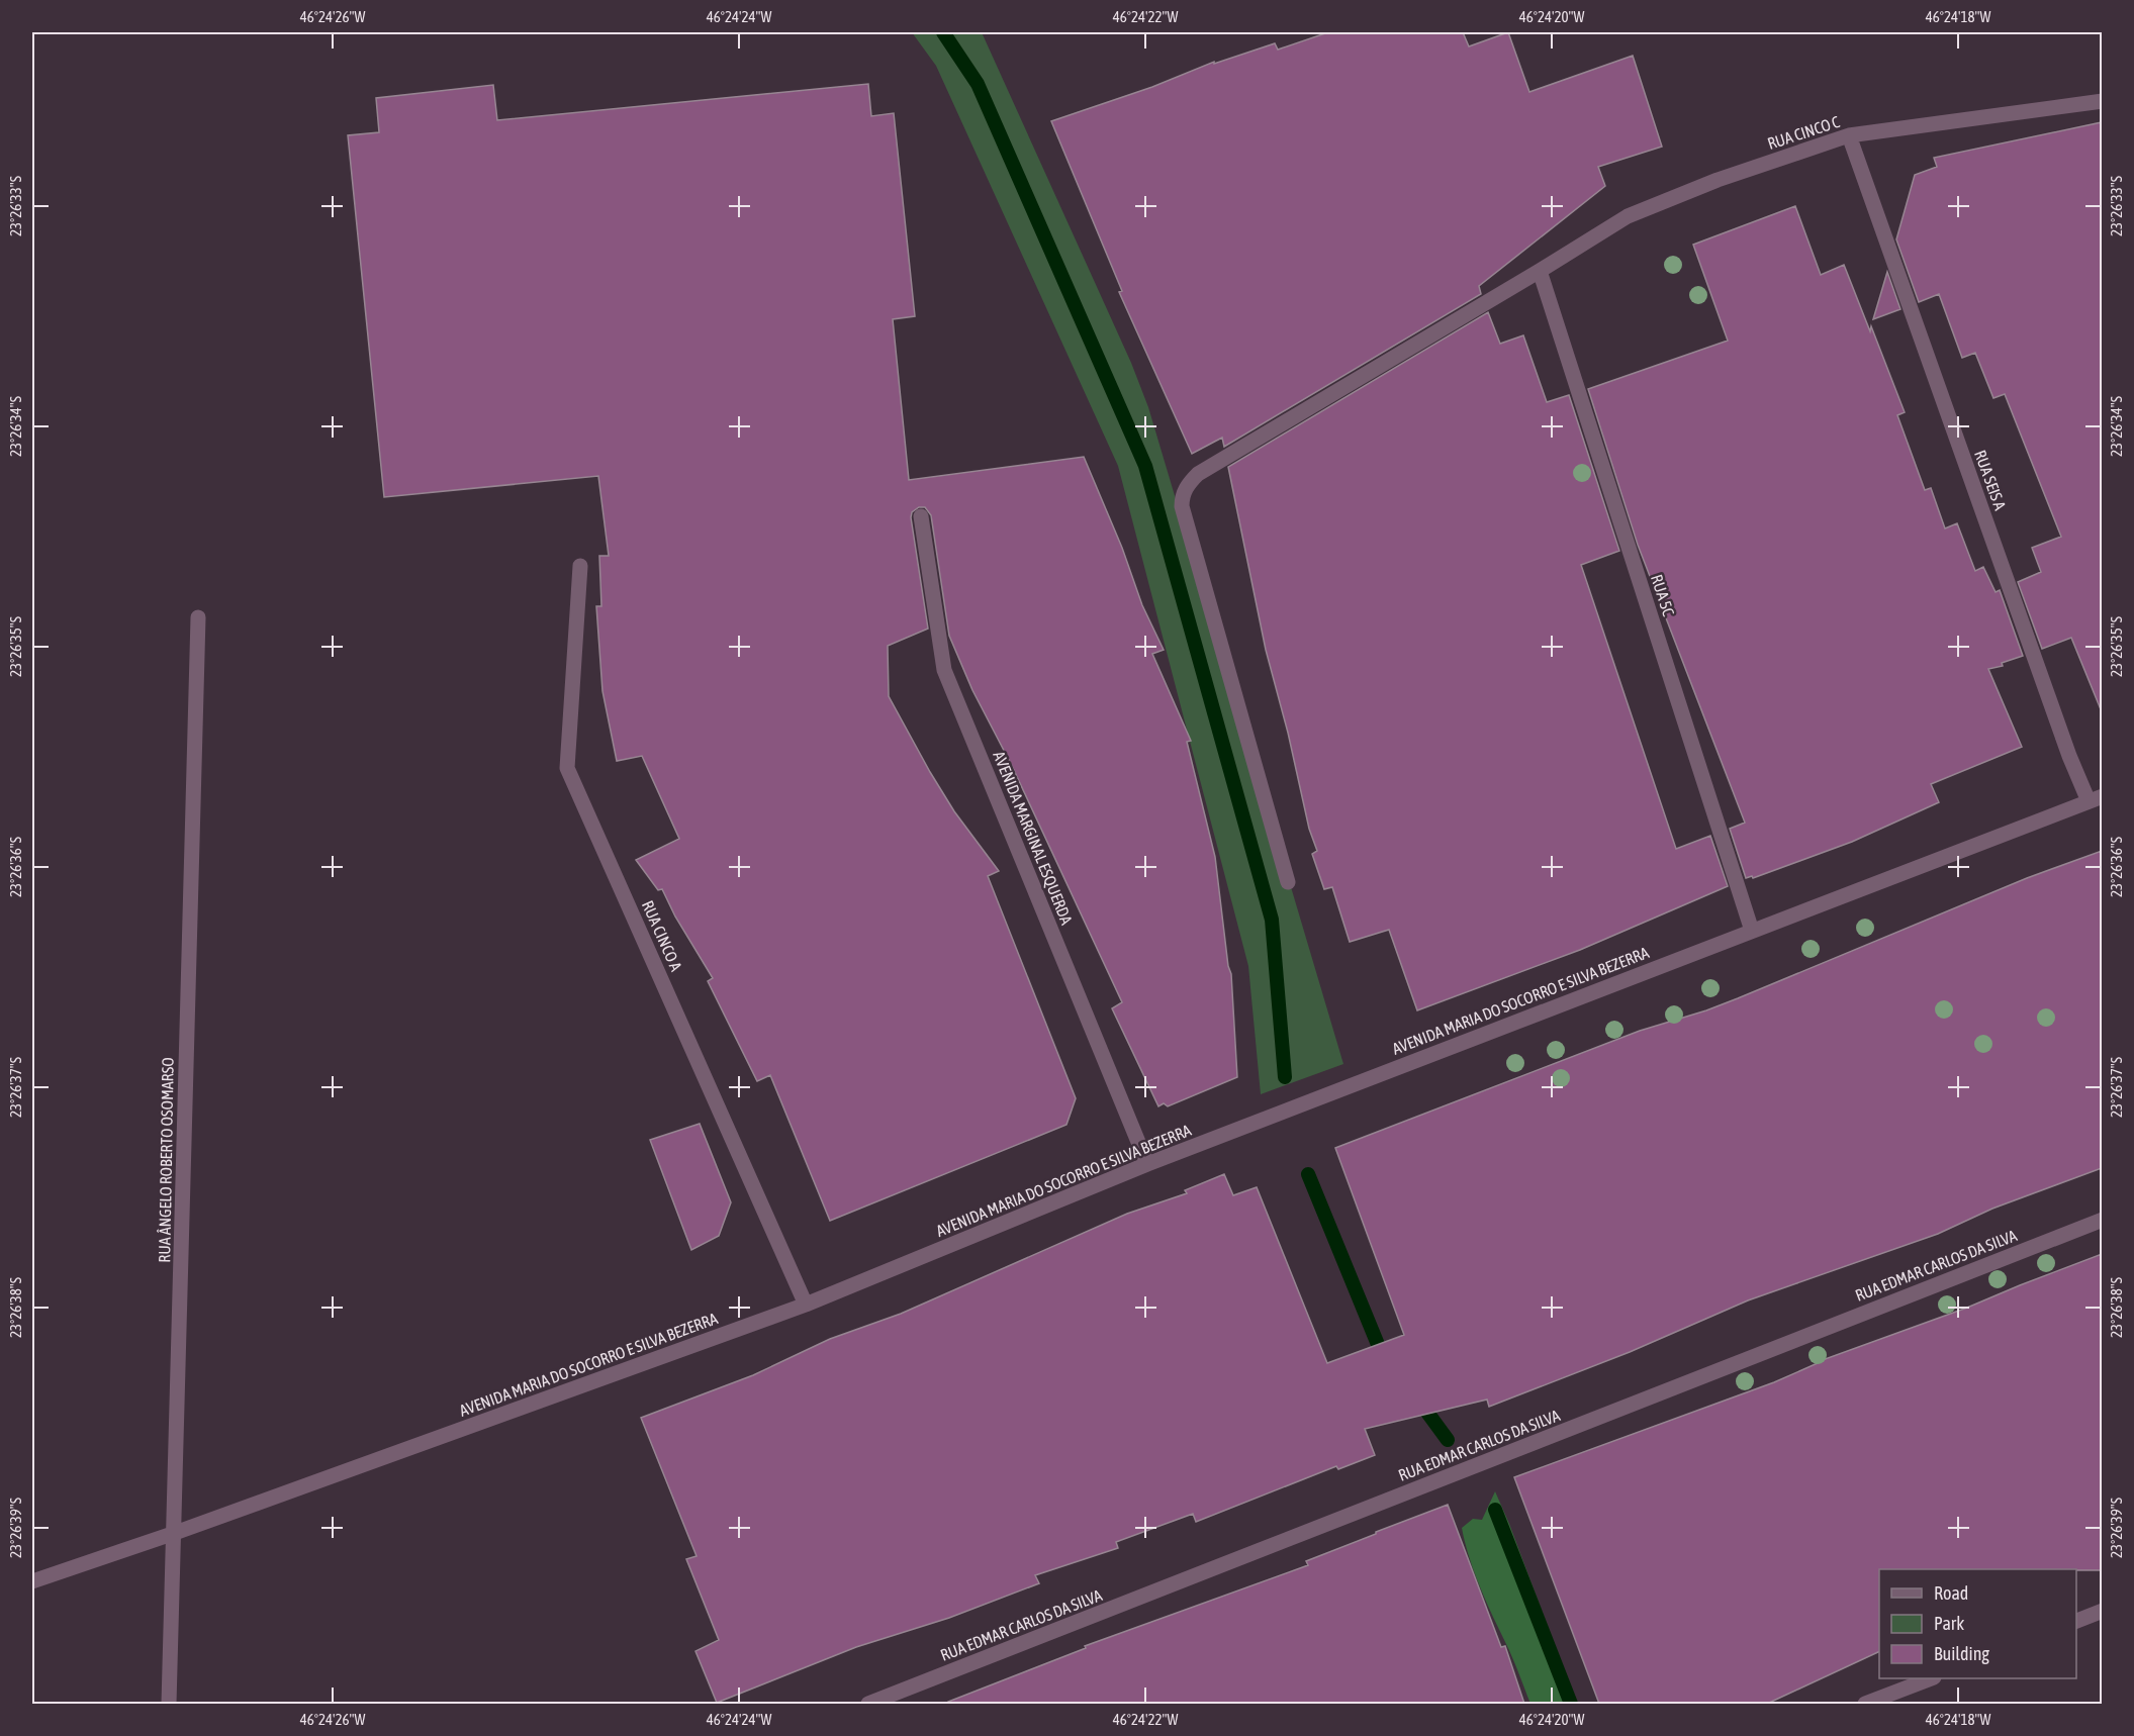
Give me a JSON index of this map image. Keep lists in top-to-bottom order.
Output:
{
  "streets": {
    "street": [
      "RUA CINCO C",
      "RUA SEIS A",
      "RUA 5C",
      "AVENIDA MARGINAL ESQUERDA",
      "RUA CINCO A",
      "AVENIDA MARIA DO SOCORRO E SILVA BEZERRA",
      "RUA ÂNGELO ROBERTO OSOMARSO",
      "RUA EDMAR CARLOS DA SILVA"
    ]
  },
  "crossings": [
    ["RUA CINCO C", "RUA SEIS A"],
    ["RUA CINCO C", "RUA 5C"],
    ["RUA SEIS A", "AVENIDA MARIA DO SOCORRO E SILVA BEZERRA"],
    ["RUA 5C", "AVENIDA MARIA DO SOCORRO E SILVA BEZERRA"],
    ["AVENIDA MARGINAL ESQUERDA", "AVENIDA MARIA DO SOCORRO E SILVA BEZERRA"],
    ["RUA CINCO A", "AVENIDA MARIA DO SOCORRO E SILVA BEZERRA"],
    ["AVENIDA MARIA DO SOCORRO E SILVA BEZERRA", "RUA ÂNGELO ROBERTO OSOMARSO"]
  ],
  "legend": ["Road", "Park", "Building"],
  "coordinates": [
    "46°24'26\"W",
    "46°24'24\"W",
    "46°24'22\"W",
    "46°24'20\"W",
    "46°24'18\"W",
    "23°26'33\"S",
    "23°26'34\"S",
    "23°26'35\"S",
    "23°26'36\"S",
    "23°26'37\"S",
    "23°26'38\"S",
    "23°26'39\"S"
  ]
}
